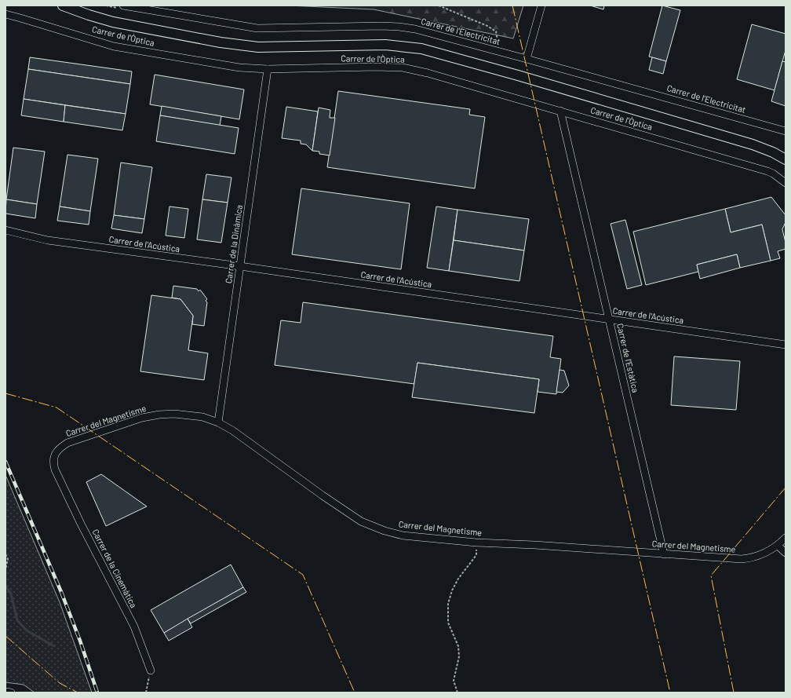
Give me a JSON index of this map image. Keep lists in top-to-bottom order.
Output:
{
  "streets": {
    "street": [
      "Carrer de l'Electricitat",
      "Carrer de l'Òptica",
      "Carrer de l'Acústica",
      "Carrer de la Dinàmica",
      "Carrer de l'Estàtica",
      "Carrer del Magnetisme",
      "Carrer de la Cinemàtica"
    ]
  },
  "crossings": [
    ["Carrer de l'Òptica", "Carrer de la Dinàmica"],
    ["Carrer de l'Òptica", "Carrer de l'Estàtica"],
    ["Carrer de l'Acústica", "Carrer de la Dinàmica"],
    ["Carrer de l'Acústica", "Carrer de l'Estàtica"],
    ["Carrer de la Dinàmica", "Carrer del Magnetisme"],
    ["Carrer de l'Estàtica", "Carrer del Magnetisme"],
    ["Carrer del Magnetisme", "Carrer de la Cinemàtica"]
  ]
}
